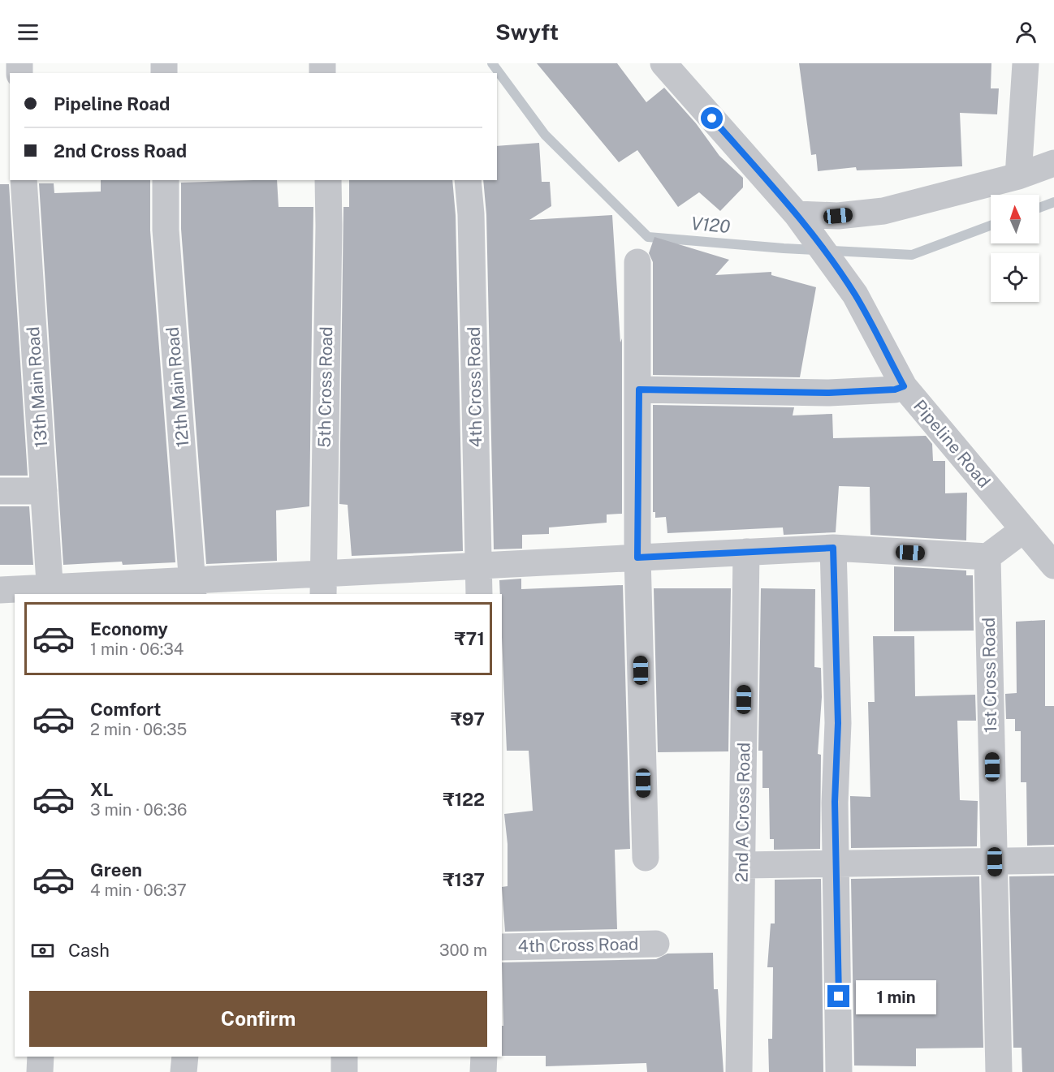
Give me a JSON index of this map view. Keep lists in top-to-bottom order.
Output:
{
  "streets": {
    "street": [
      "13th Main Road",
      "12th Main Road",
      "5th Cross Road",
      "4th Cross Road",
      "Pipeline Road",
      "1st Cross Road",
      "2nd A Cross Road"
    ]
  },
  "water": ["V120"],
  "north": "top",
  "page": {
    "header": "Swyft",
    "banner": ["Pipeline Road", "2nd Cross Road"],
    "list": [
      {
        "name": "Economy",
        "note": "1 min · 06:34",
        "value": "₹71"
      },
      {
        "name": "Comfort",
        "note": "2 min · 06:35",
        "value": "₹97"
      },
      {
        "name": "XL",
        "note": "3 min · 06:36",
        "value": "₹122"
      },
      {
        "name": "Green",
        "note": "4 min · 06:37",
        "value": "₹137"
      }
    ],
    "pay": ["Cash", "300 m"],
    "bubble": "1 min",
    "buttons": "Confirm"
  }
}
